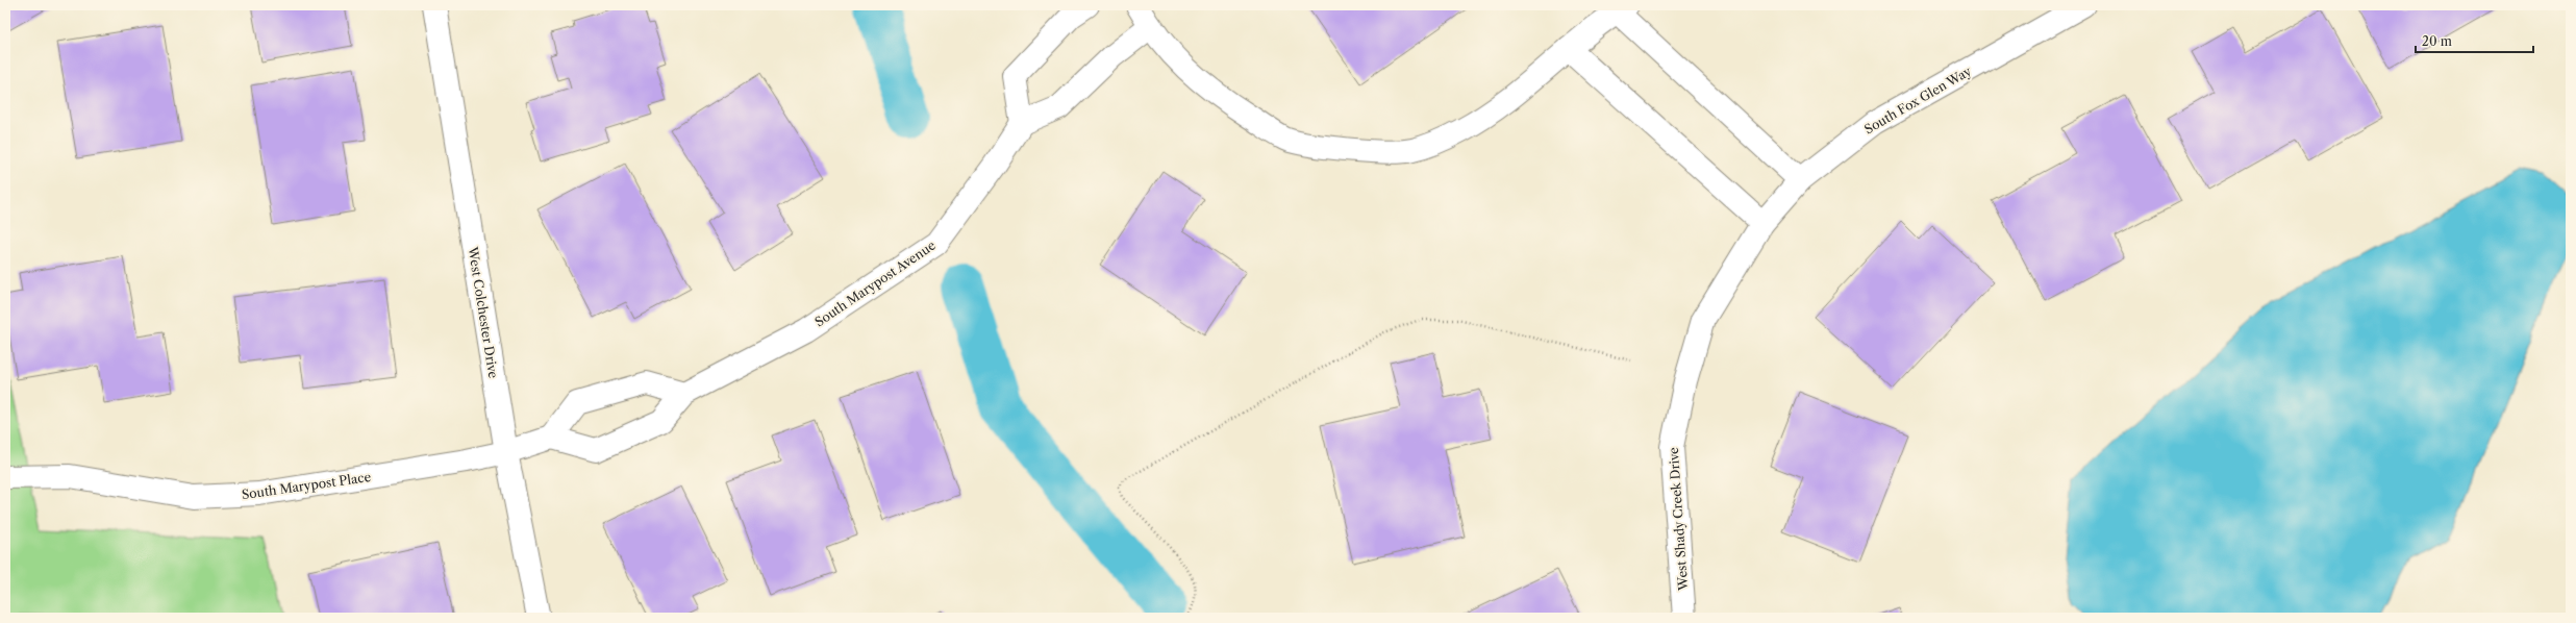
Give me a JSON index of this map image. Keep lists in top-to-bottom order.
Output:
{
  "streets": {
    "street": [
      "South Fox Glen Way",
      "South Marypost Avenue",
      "West Colchester Drive",
      "South Marypost Place",
      "West Shady Creek Drive"
    ]
  },
  "crossings": [
    ["South Fox Glen Way", "West Shady Creek Drive"],
    ["West Colchester Drive", "South Marypost Place"]
  ],
  "scale_bar": "20 m"
}
